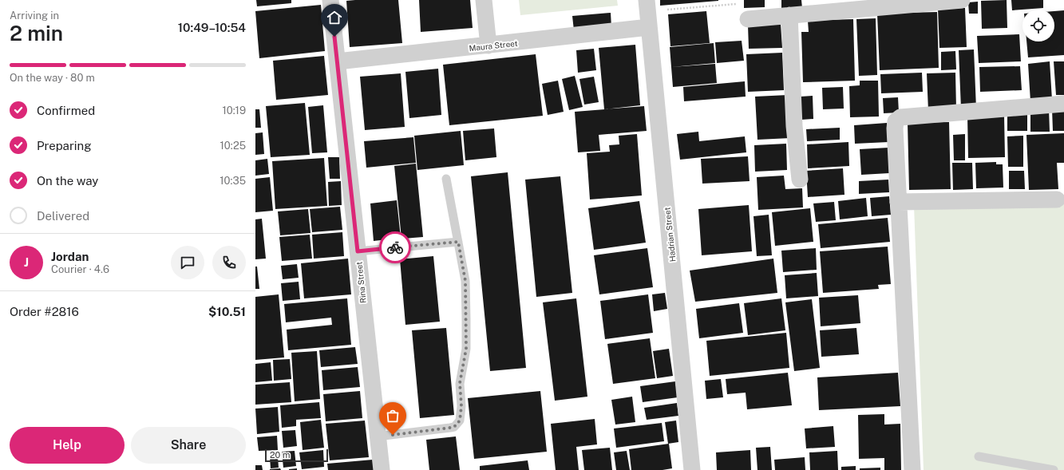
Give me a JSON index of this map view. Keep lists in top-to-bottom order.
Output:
{
  "streets": {
    "street": ["Maura Street", "Hadrian Street", "Rina Street"]
  },
  "crossings": [
    ["Maura Street", "Hadrian Street"],
    ["Maura Street", "Rina Street"]
  ],
  "scale_bar": "20 m",
  "page": {
    "heading": ["2 min", "Arriving in", "10:49–10:54"],
    "panel": [
      "Jordan",
      "Courier · 4.6",
      "Order #2816",
      "$10.51"
    ],
    "bar": "On the way · 80 m",
    "list": [
      ["Confirmed", "10:19"],
      ["Preparing", "10:25"],
      ["On the way", "10:35"],
      "Delivered"
    ],
    "round": "J",
    "buttons": ["Help", "Share"],
    "scale": "20 m"
  }
}
